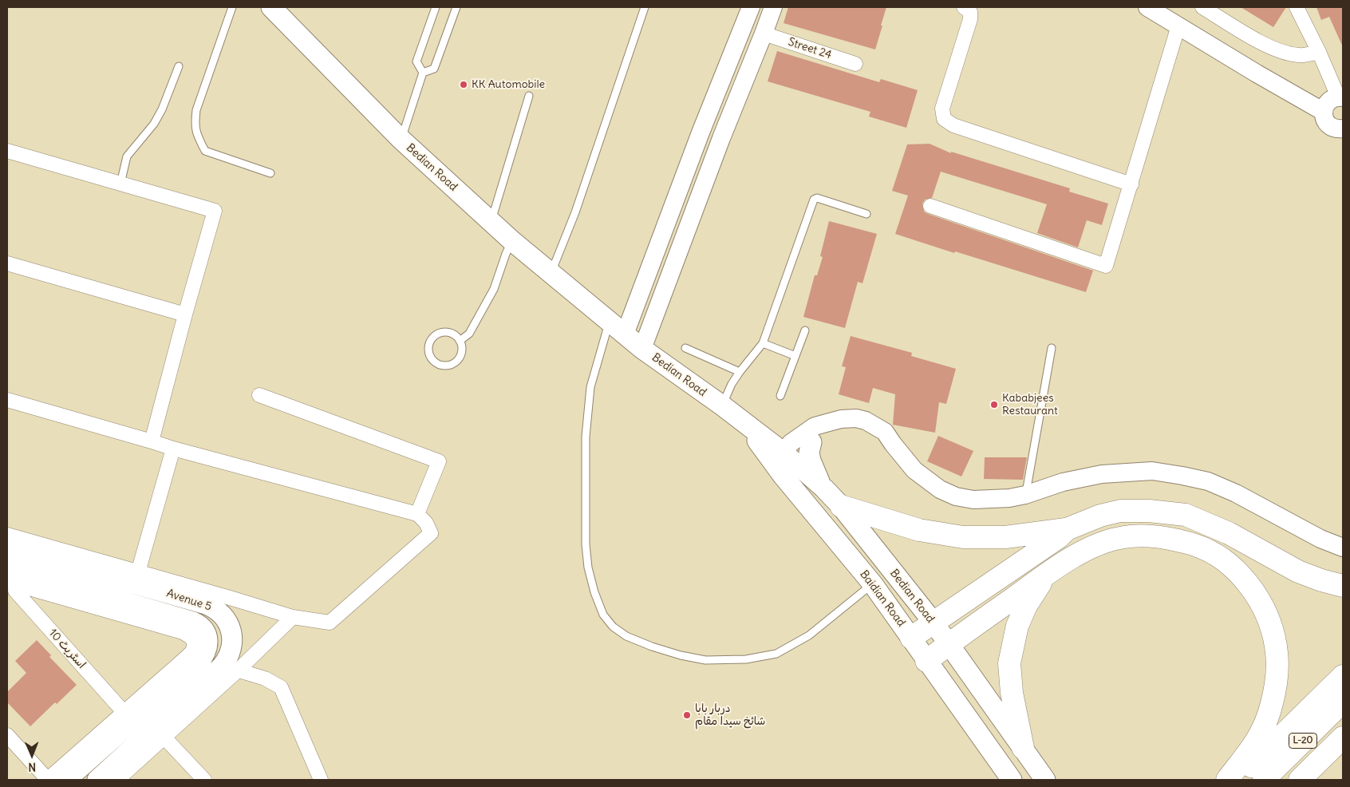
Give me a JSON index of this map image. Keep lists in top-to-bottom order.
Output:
{
  "streets": {
    "highway": ["L-20"],
    "main road": ["Bedian Road", "Baidian Road", "Avenue 5"],
    "street": ["Street 24", "اسٹریٹ 10"]
  },
  "crossings": [
    ["Bedian Road", "Baidian Road"],
    ["Avenue 5", "اسٹریٹ 10"]
  ],
  "places": ["KK Automobile", "Kababjees Restaurant", "دربار بابا شائخ سیدا مقام"],
  "north": "bottom"
}
